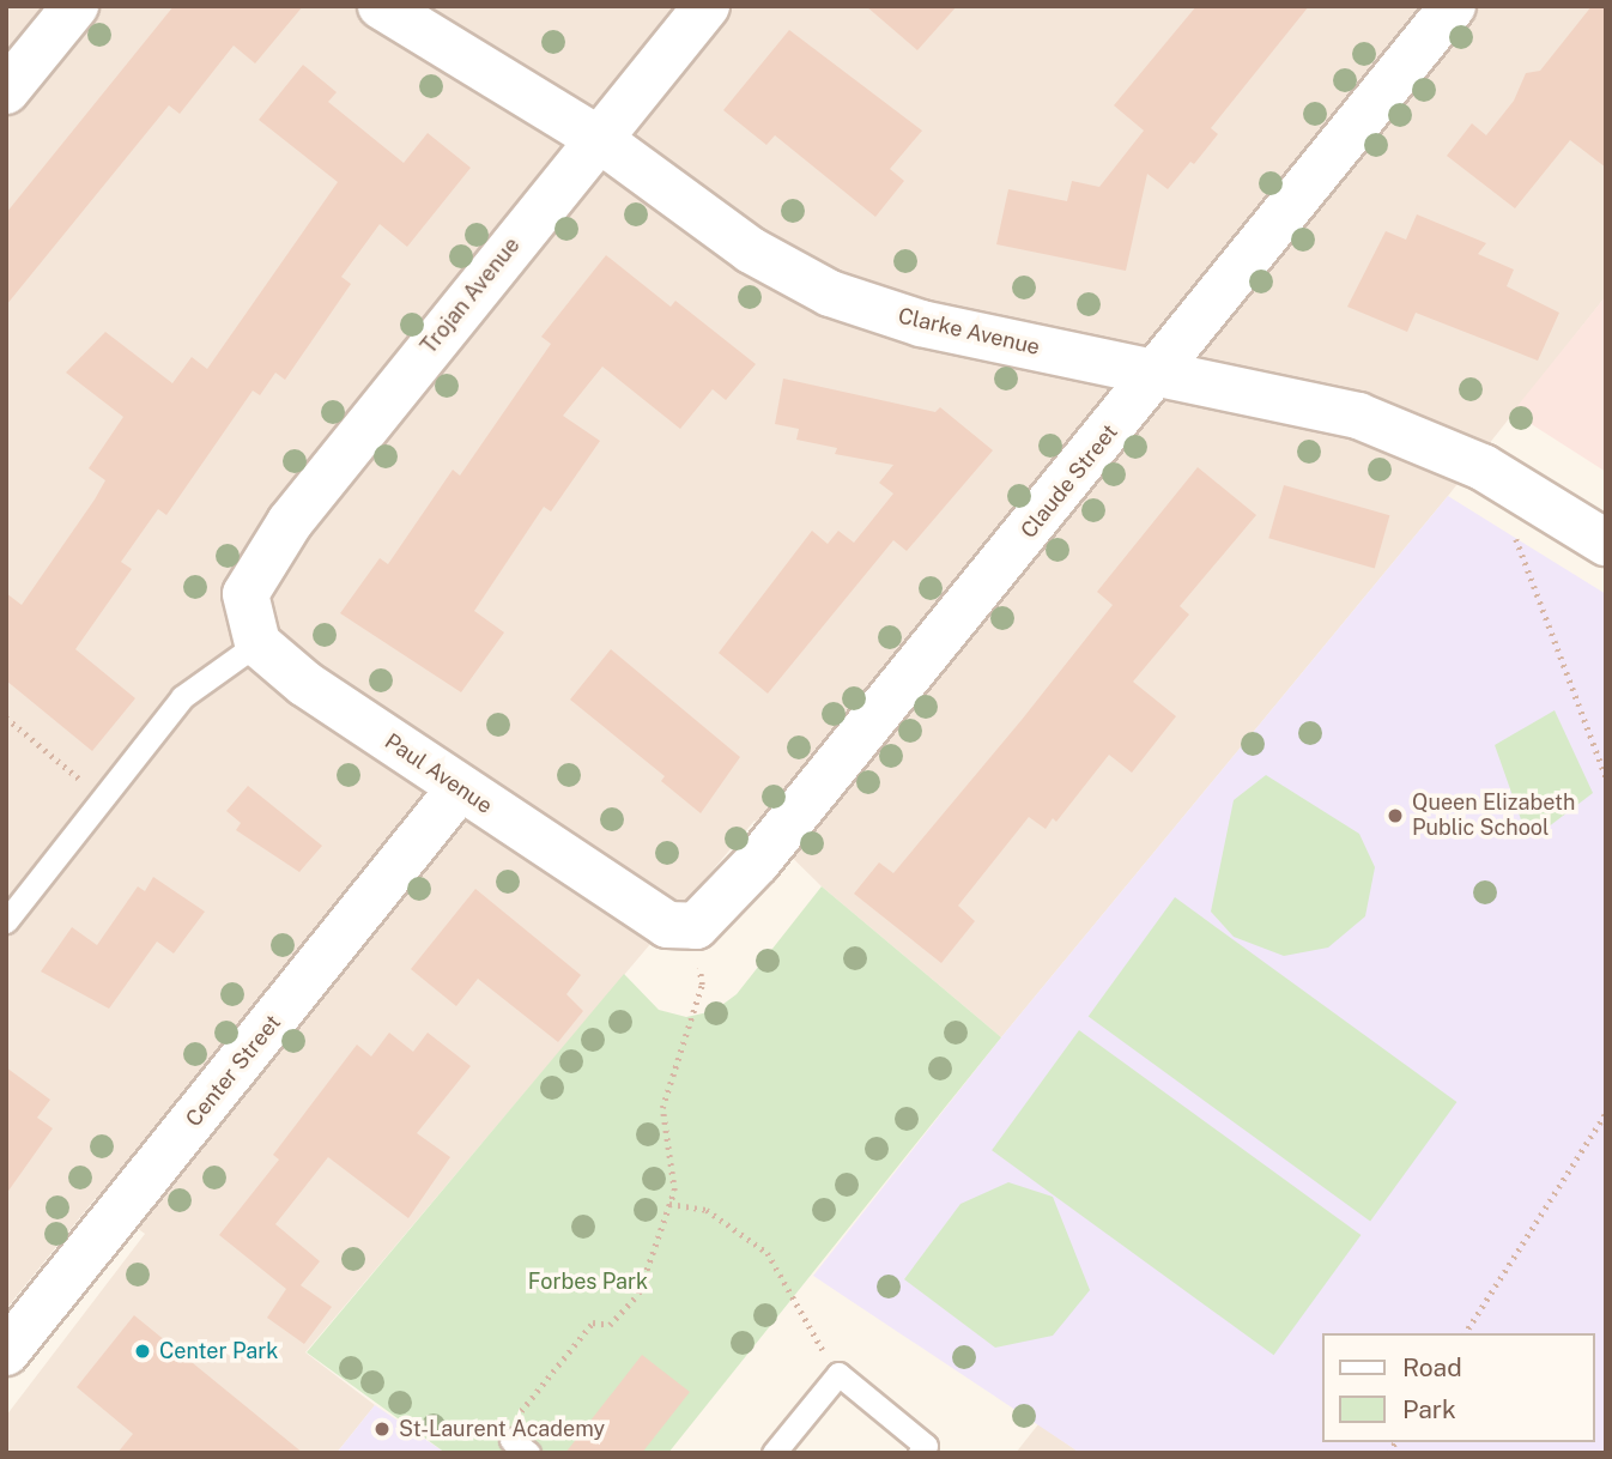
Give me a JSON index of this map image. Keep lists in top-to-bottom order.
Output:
{
  "streets": {
    "street": [
      "Trojan Avenue",
      "Clarke Avenue",
      "Claude Street",
      "Paul Avenue",
      "Center Street"
    ]
  },
  "crossings": [
    ["Trojan Avenue", "Clarke Avenue"],
    ["Trojan Avenue", "Paul Avenue"],
    ["Clarke Avenue", "Claude Street"],
    ["Claude Street", "Paul Avenue"],
    ["Paul Avenue", "Center Street"]
  ],
  "parks": ["Forbes Park"],
  "places": ["Queen Elizabeth Public School", "Center Park", "St-Laurent Academy"],
  "legend": ["Road", "Park"]
}
